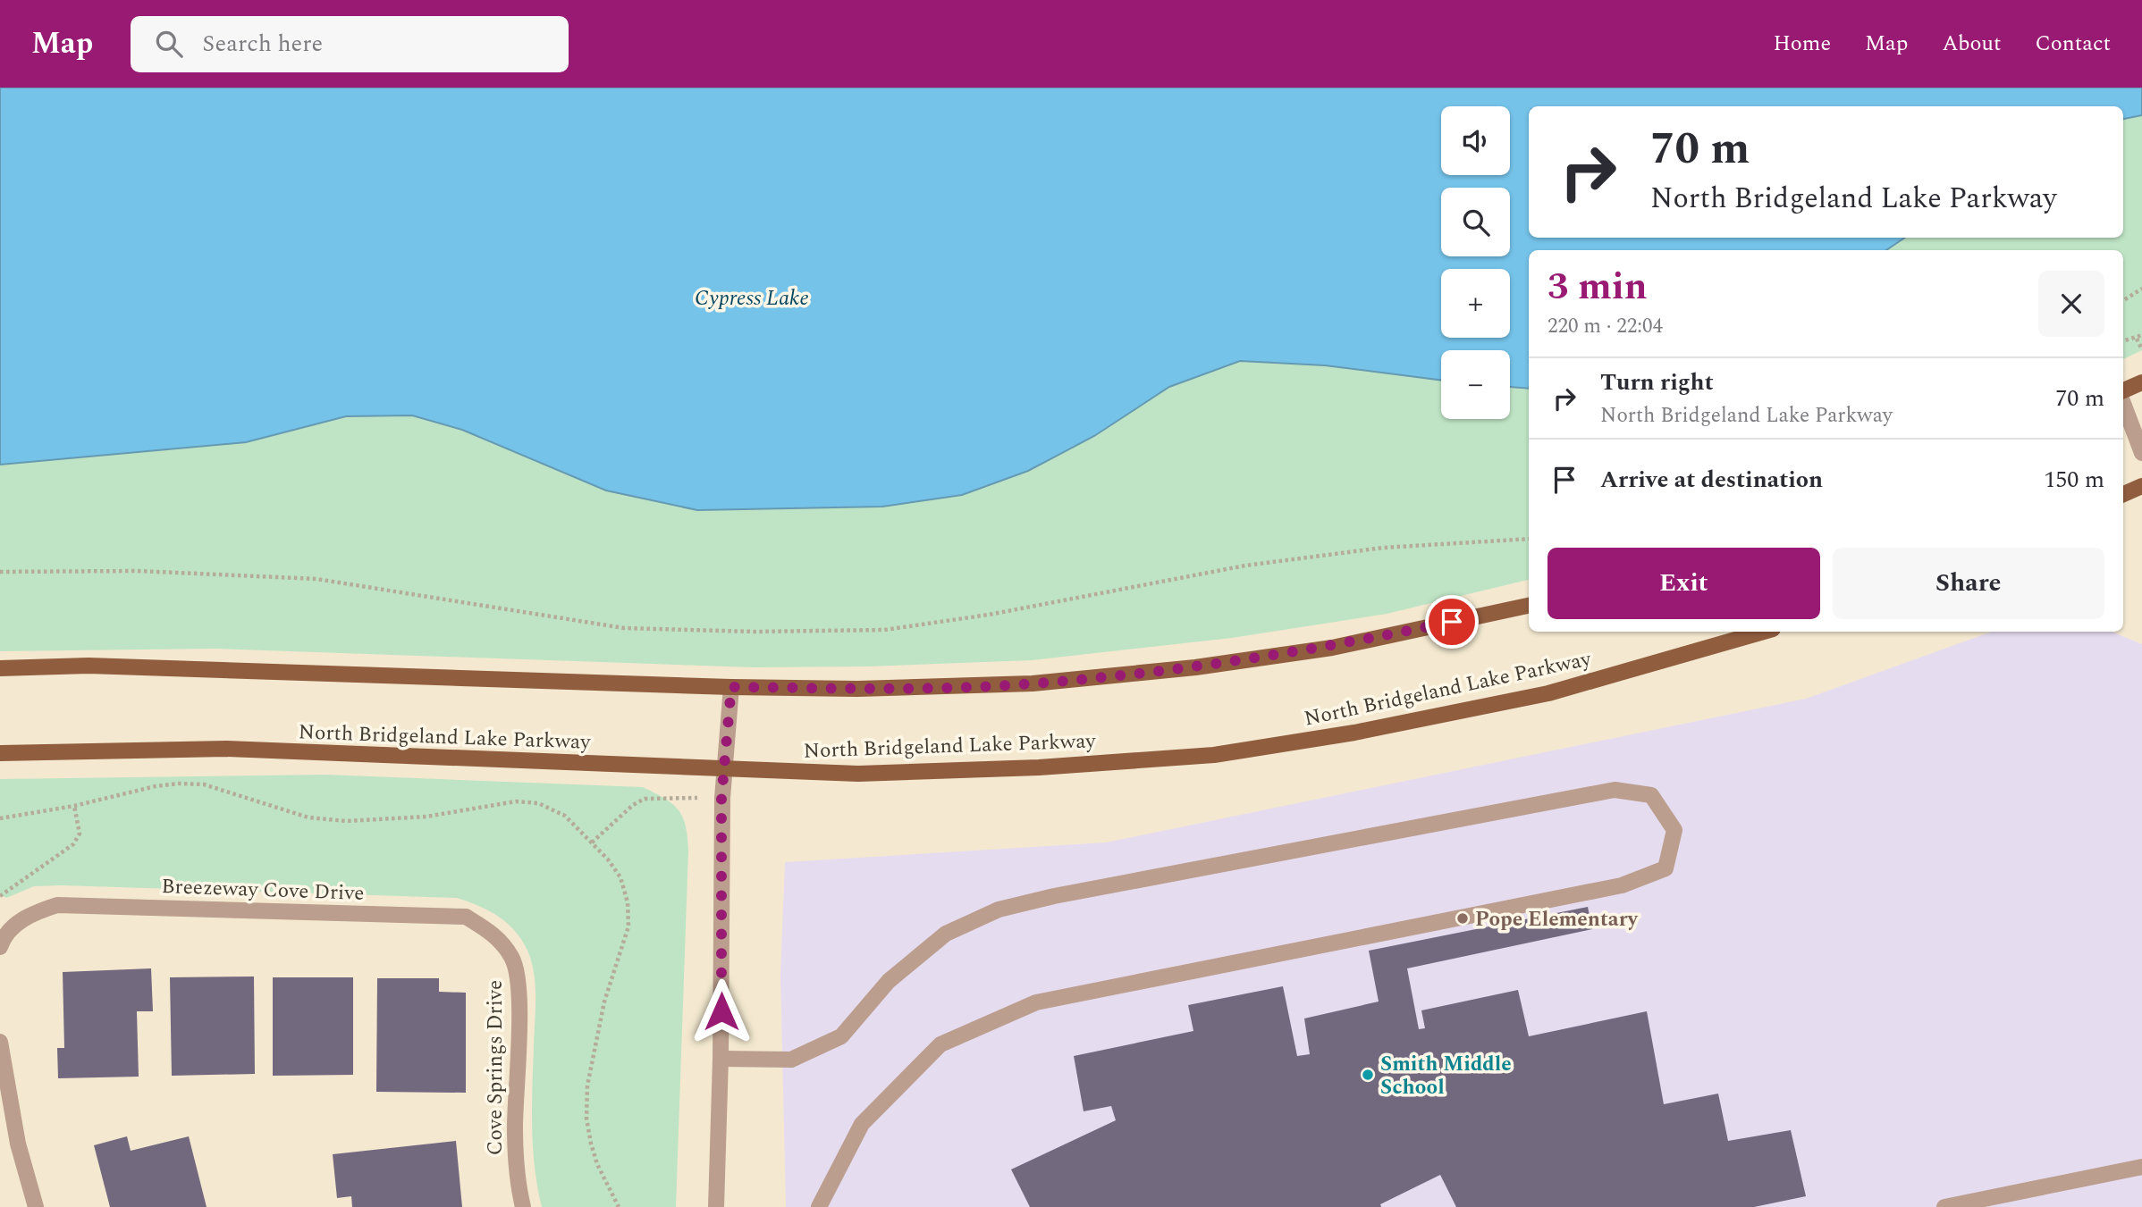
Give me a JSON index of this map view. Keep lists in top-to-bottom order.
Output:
{
  "streets": {
    "main road": ["North Bridgeland Lake Parkway"],
    "street": ["Breezeway Cove Drive", "Cove Springs Drive"]
  },
  "crossings": [
    ["Breezeway Cove Drive", "Cove Springs Drive"]
  ],
  "water": ["Cypress Lake"],
  "places": ["Pope Elementary", "Smith Middle School"],
  "page": {
    "header": "Map",
    "search": "Search here",
    "nav": [
      "Home",
      "Map",
      "About",
      "Contact"
    ],
    "map_buttons": ["+", "−"],
    "turn": ["70 m", "North Bridgeland Lake Parkway"],
    "heading": ["3 min", "220 m · 22:04"],
    "list": [
      {
        "name": "Turn right",
        "note": "North Bridgeland Lake Parkway",
        "value": "70 m"
      },
      {
        "name": "Arrive at destination",
        "value": "150 m"
      }
    ],
    "buttons": ["Exit", "Share"]
  }
}
